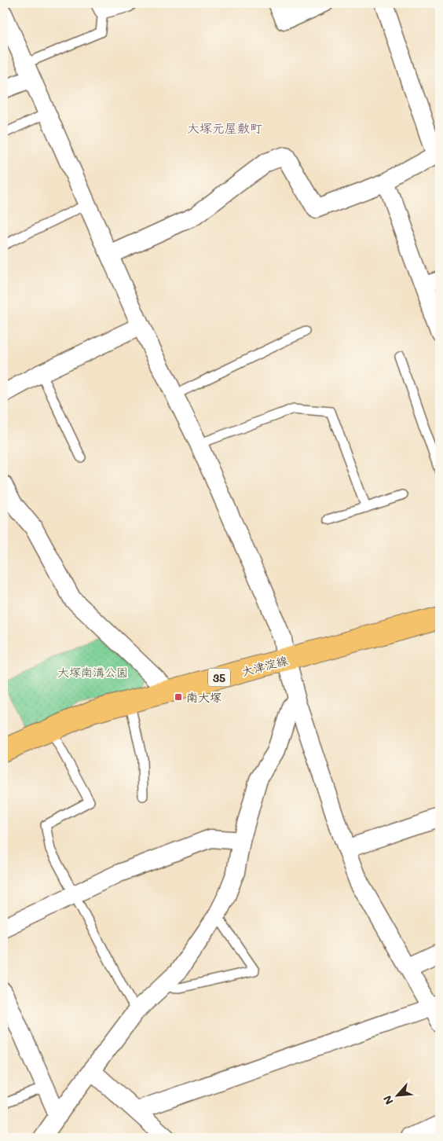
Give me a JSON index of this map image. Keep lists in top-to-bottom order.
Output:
{
  "streets": {
    "main road": ["大津淀線", "35"]
  },
  "districts": ["大塚元屋敷町"],
  "parks": ["大塚南溝公園"],
  "places": {
    "transit": ["南大塚"]
  },
  "north": "bottom left"
}
